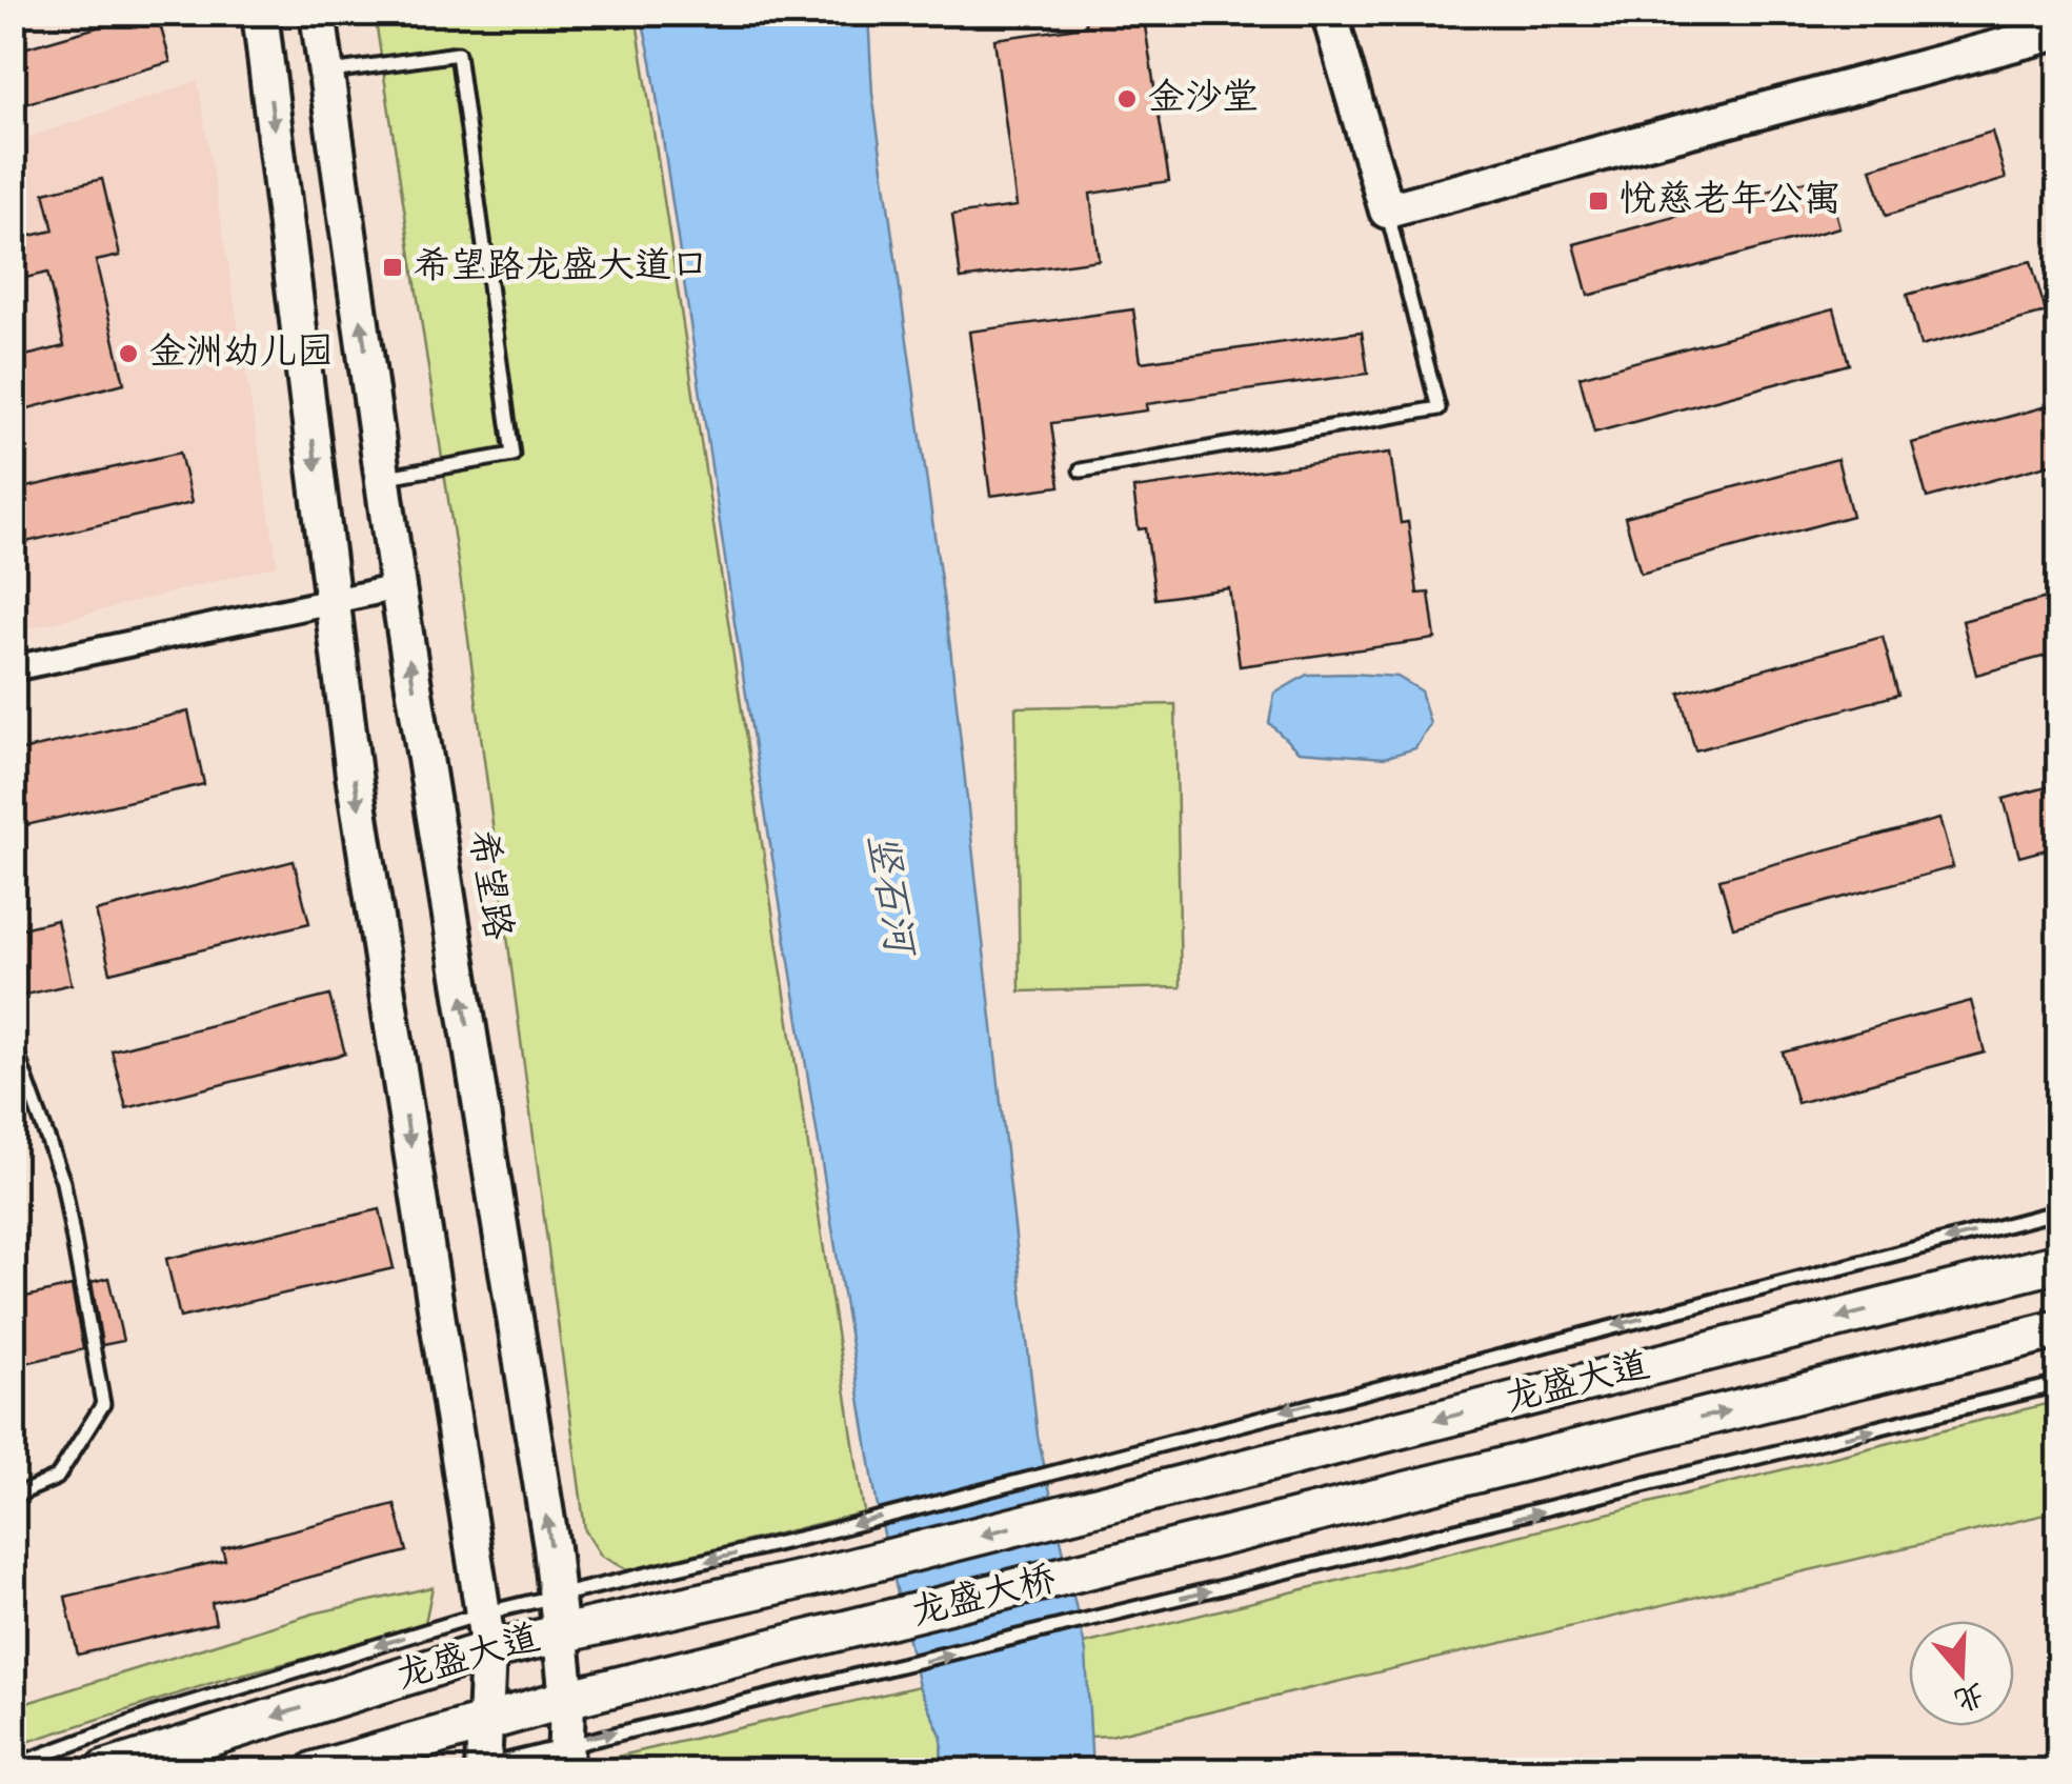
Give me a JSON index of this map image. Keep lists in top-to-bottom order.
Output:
{
  "streets": {
    "main road": ["希望路", "龙盛大道", "龙盛大桥"]
  },
  "crossings": [
    ["希望路", "龙盛大道"],
    ["龙盛大道", "龙盛大桥"]
  ],
  "water": ["竖石河"],
  "places": {
    "other": ["金沙堂", "金洲幼儿园"],
    "transit": ["悦慈老年公寓", "希望路龙盛大道口"]
  },
  "north": "bottom"
}
